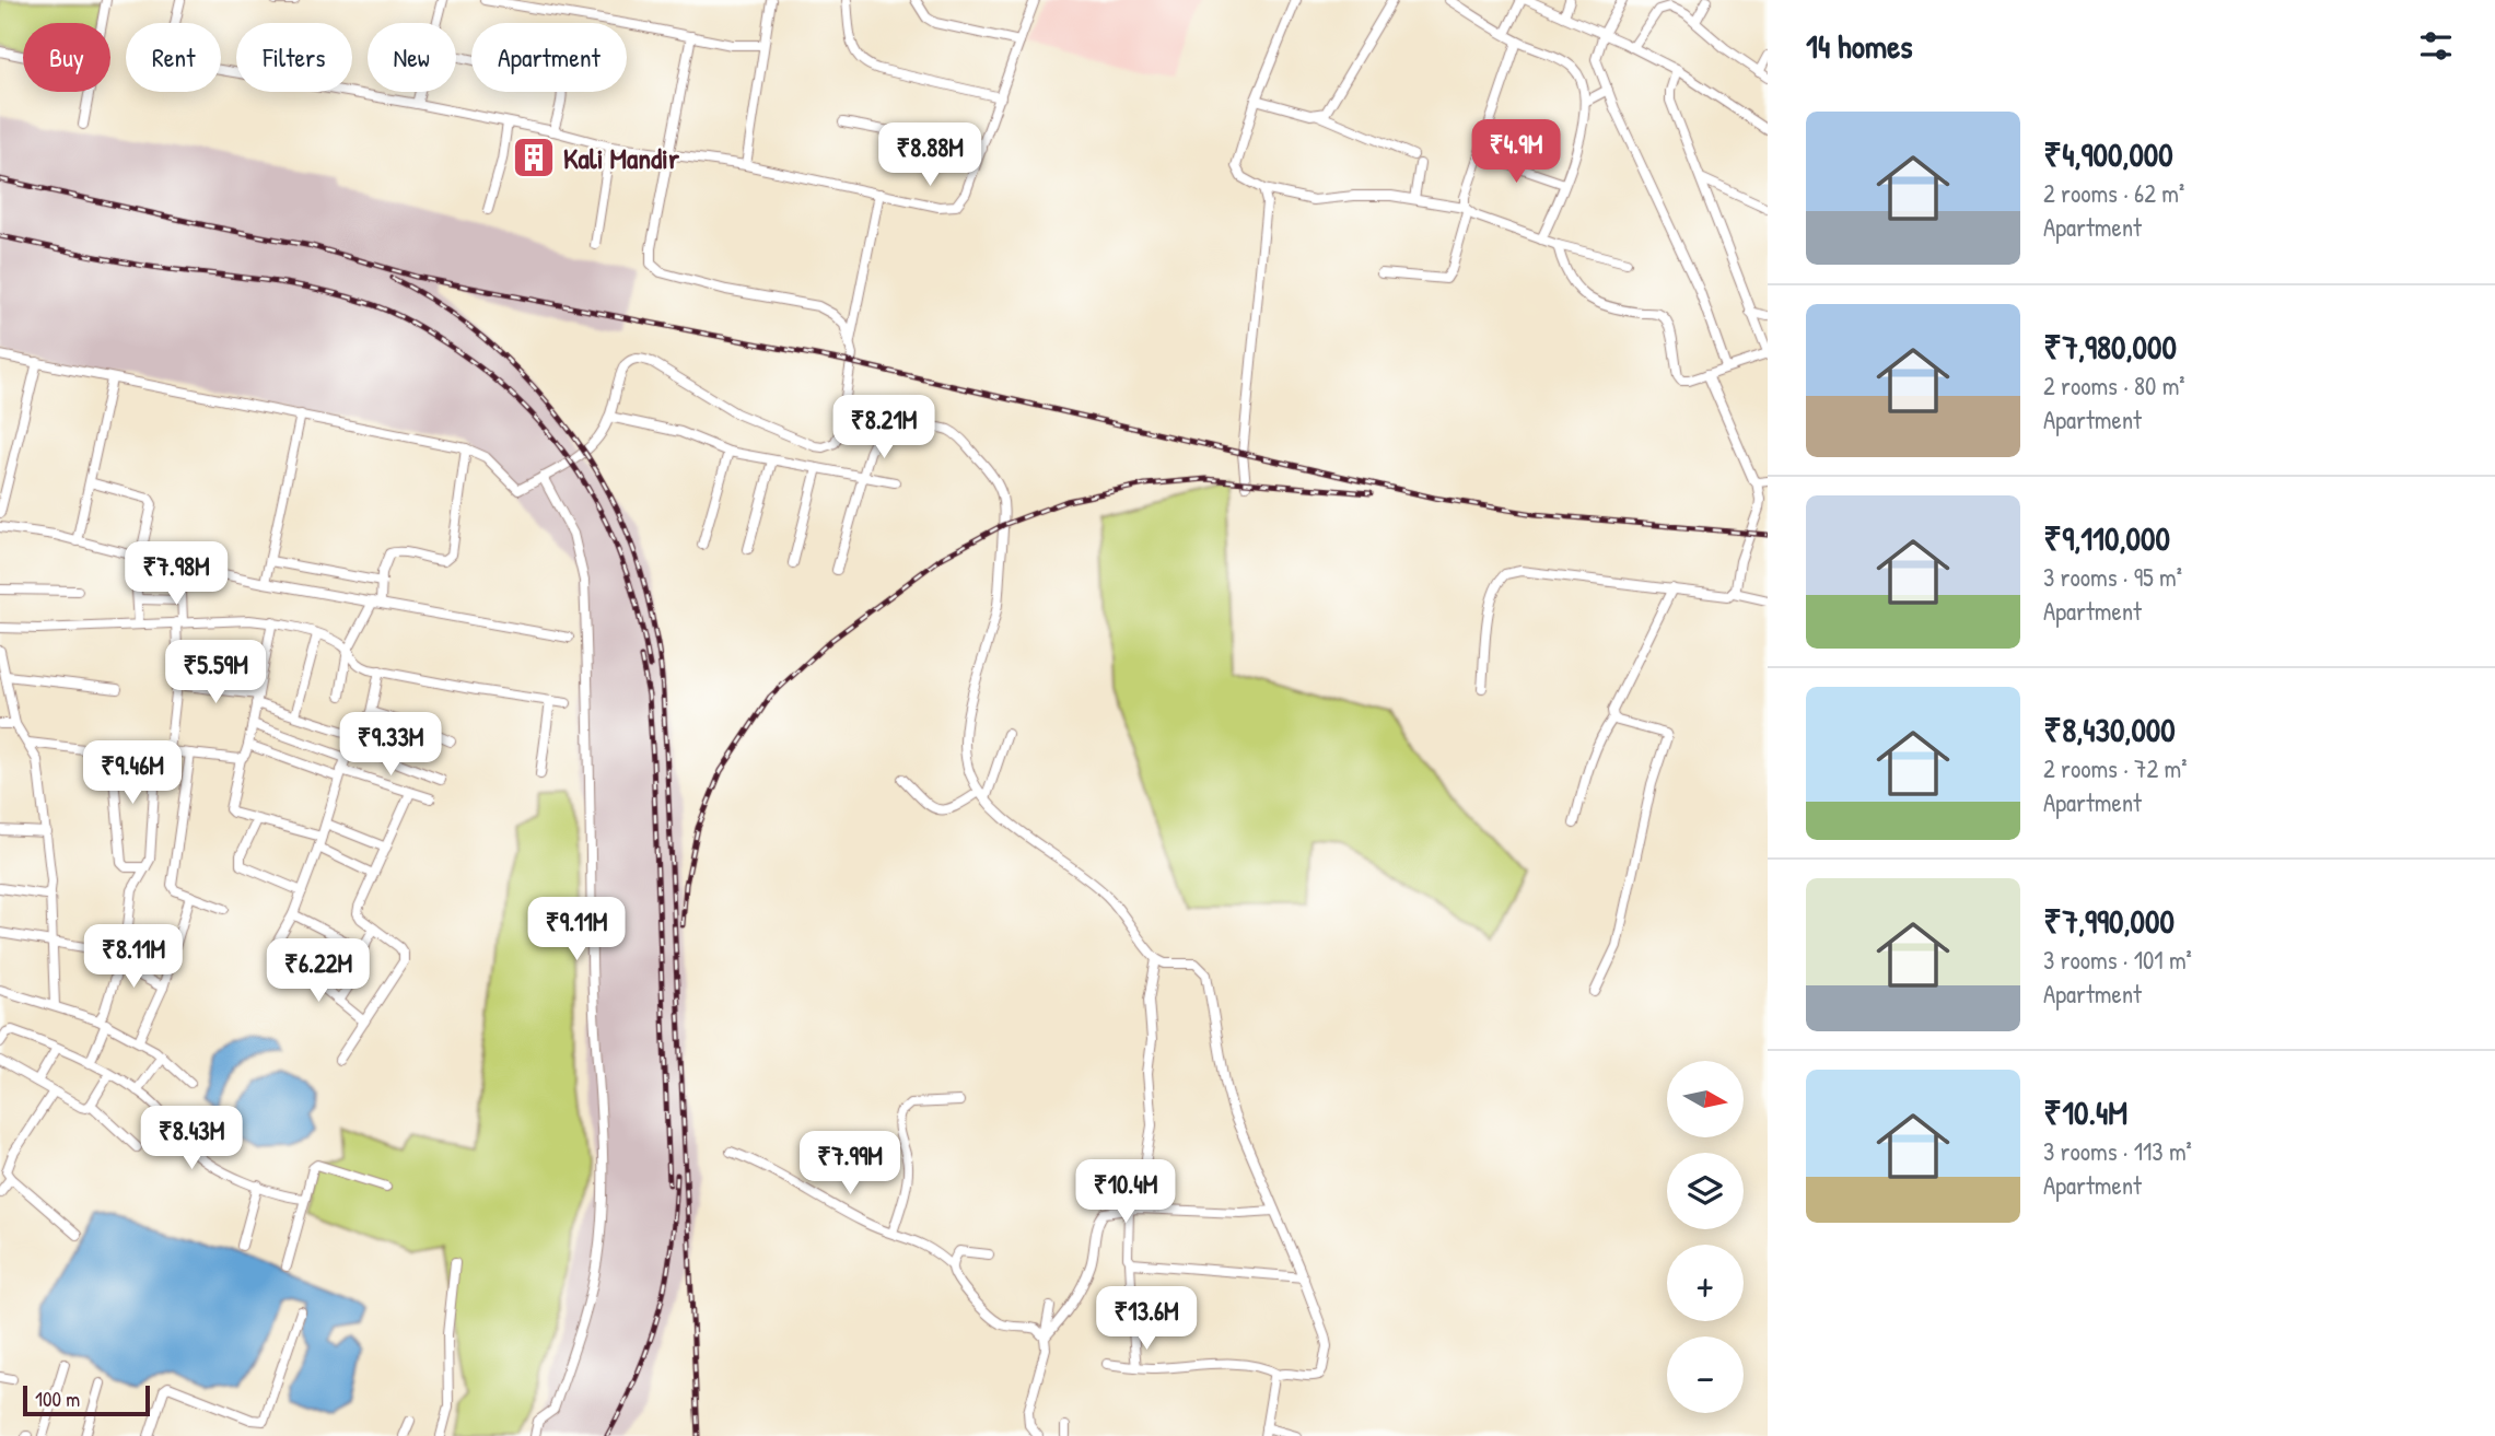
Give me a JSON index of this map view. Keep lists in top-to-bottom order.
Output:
{
  "places": {
    "building": ["Kali Mandir"]
  },
  "scale_bar": "100 m",
  "north": "right",
  "page": {
    "heading": "14 homes",
    "chip": [
      "Buy",
      "Rent",
      "Filters",
      "New",
      "Apartment"
    ],
    "list": [
      {
        "name": "₹4,900,000",
        "note": "2 rooms · 62 m² · Apartment"
      },
      {
        "name": "₹7,980,000",
        "note": "2 rooms · 80 m² · Apartment"
      },
      {
        "name": "₹9,110,000",
        "note": "3 rooms · 95 m² · Apartment"
      },
      {
        "name": "₹8,430,000",
        "note": "2 rooms · 72 m² · Apartment"
      },
      {
        "name": "₹7,990,000",
        "note": "3 rooms · 101 m² · Apartment"
      },
      {
        "name": "₹10.4M",
        "note": "3 rooms · 113 m² · Apartment"
      }
    ],
    "price": [
      "₹4.9M",
      "₹8.88M",
      "₹8.21M",
      "₹7.98M",
      "₹5.59M",
      "₹9.33M",
      "₹9.46M",
      "₹9.11M",
      "₹8.11M",
      "₹6.22M",
      "₹8.43M",
      "₹7.99M",
      "₹10.4M",
      "₹13.6M"
    ],
    "map_buttons": ["+", "−"],
    "scale": "100 m"
  }
}
